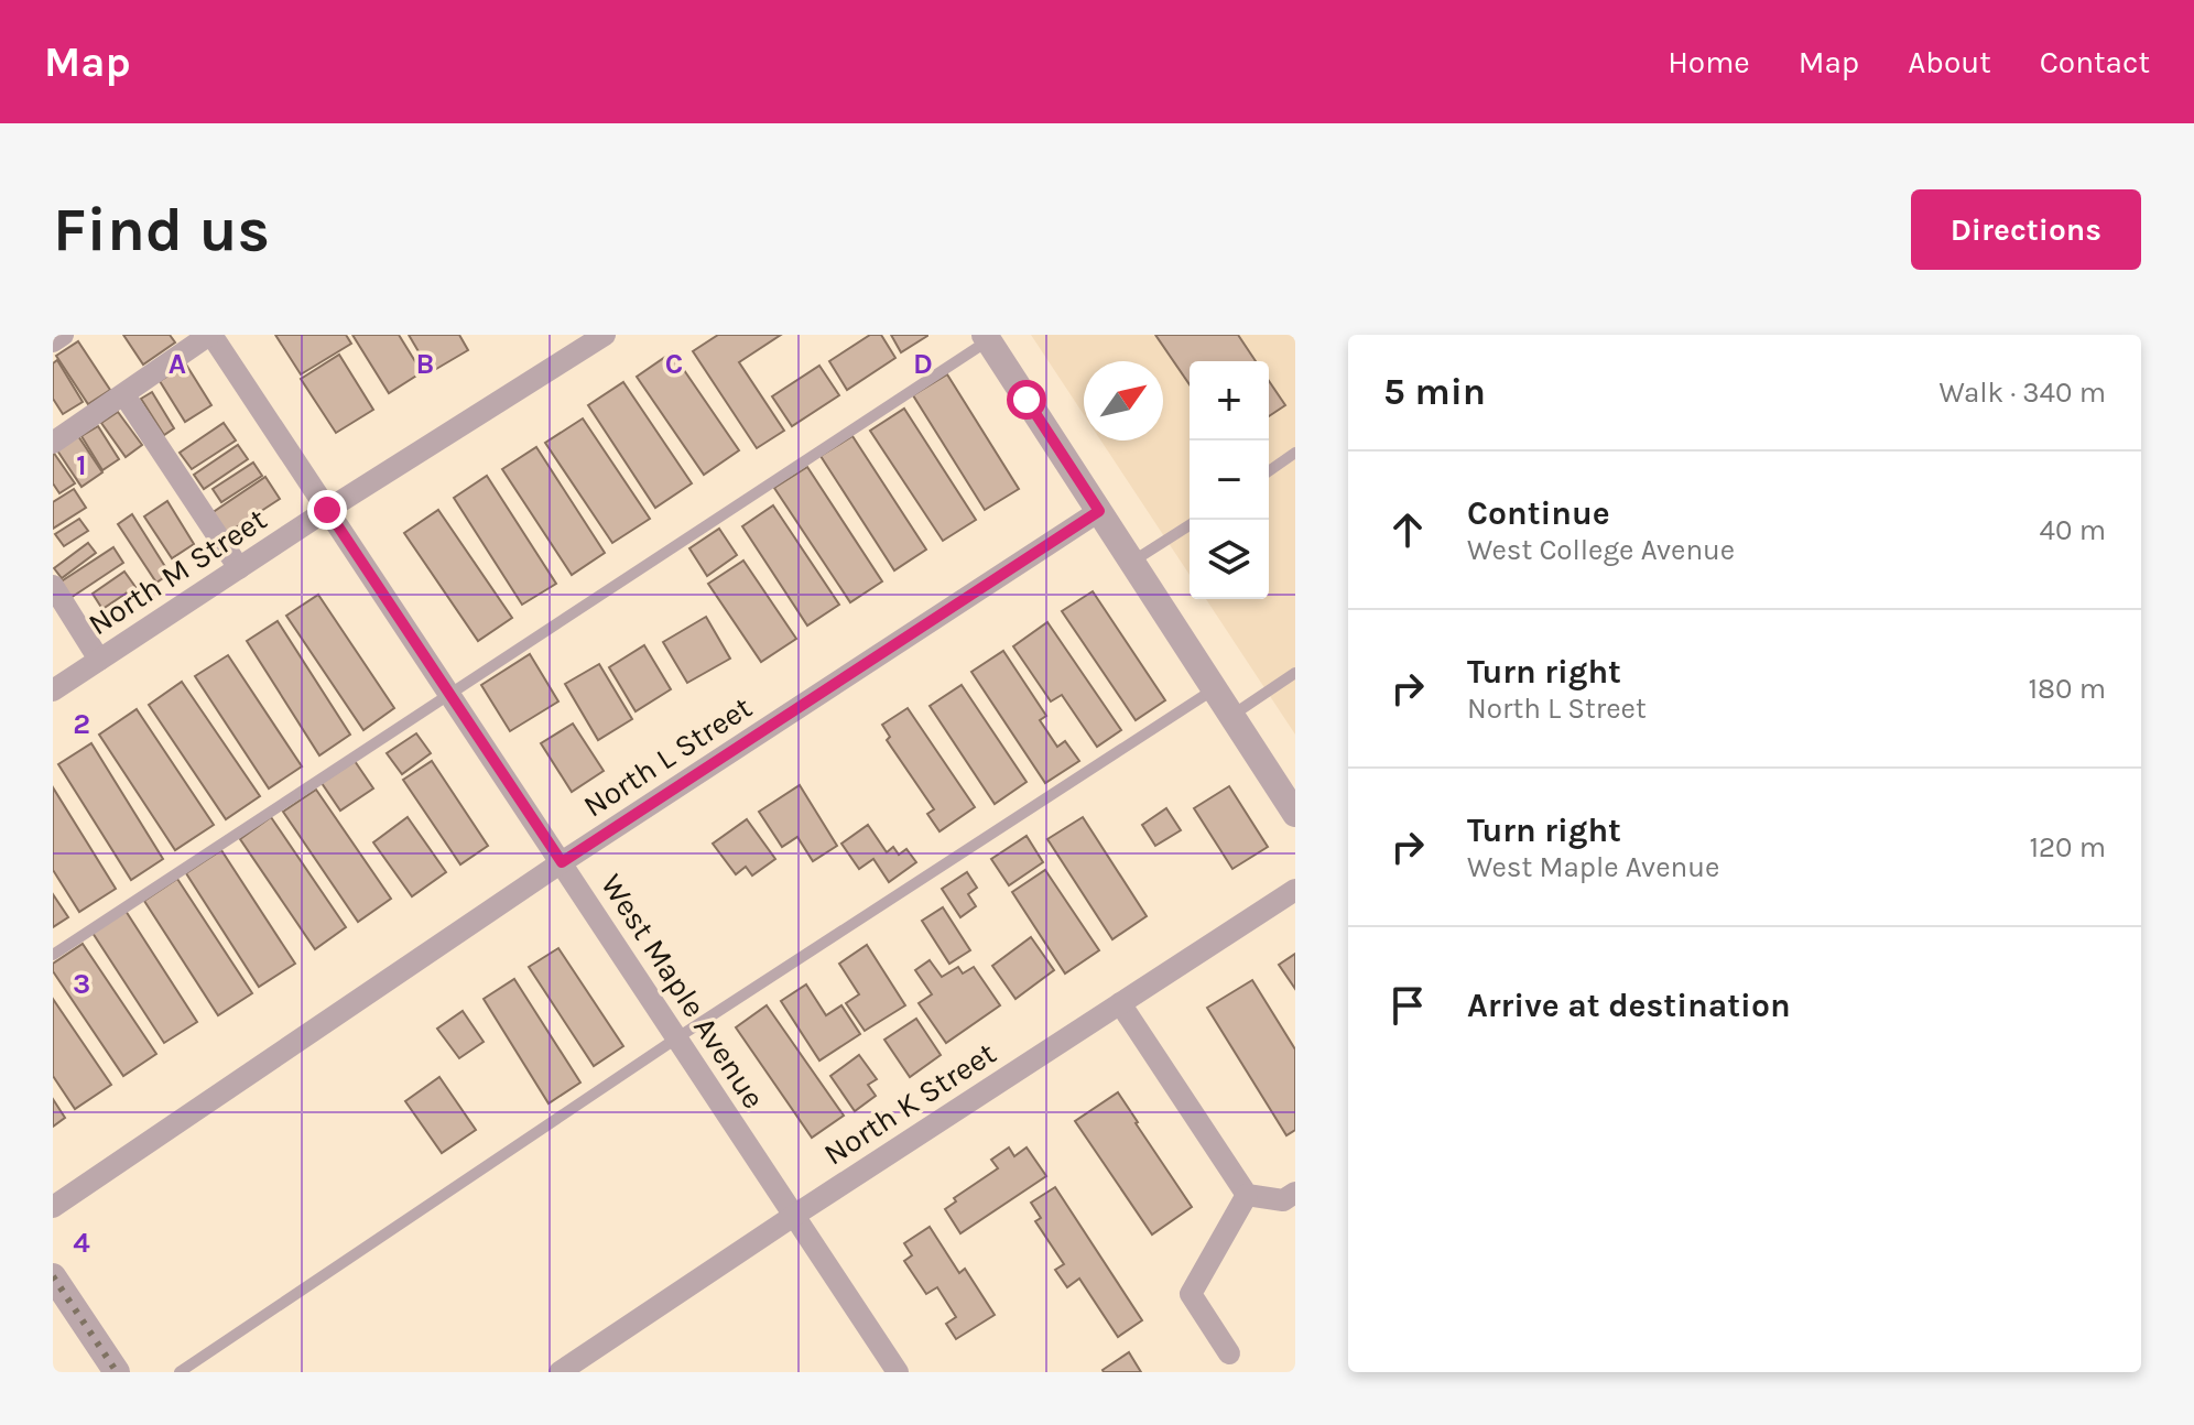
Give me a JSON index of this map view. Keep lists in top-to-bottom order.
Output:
{
  "streets": {
    "street": [
      "North M Street",
      "North L Street",
      "West Maple Avenue",
      "North K Street"
    ]
  },
  "crossings": [
    ["North M Street", "West Maple Avenue"],
    ["North L Street", "West Maple Avenue"],
    ["West Maple Avenue", "North K Street"]
  ],
  "north": "top right",
  "page": {
    "header": "Map",
    "nav": [
      "Home",
      "Map",
      "About",
      "Contact"
    ],
    "buttons": "Directions",
    "title": "Find us",
    "heading": ["5 min", "Walk · 340 m"],
    "map_buttons": ["+", "−"],
    "list": [
      ["Continue", "West College Avenue", "40 m"],
      ["Turn right", "North L Street", "180 m"],
      ["Turn right", "West Maple Avenue", "120 m"],
      "Arrive at destination"
    ]
  },
  "grid": {
    "columns": [
      "A",
      "B",
      "C",
      "D"
    ],
    "rows": [
      "1",
      "2",
      "3",
      "4"
    ]
  }
}
